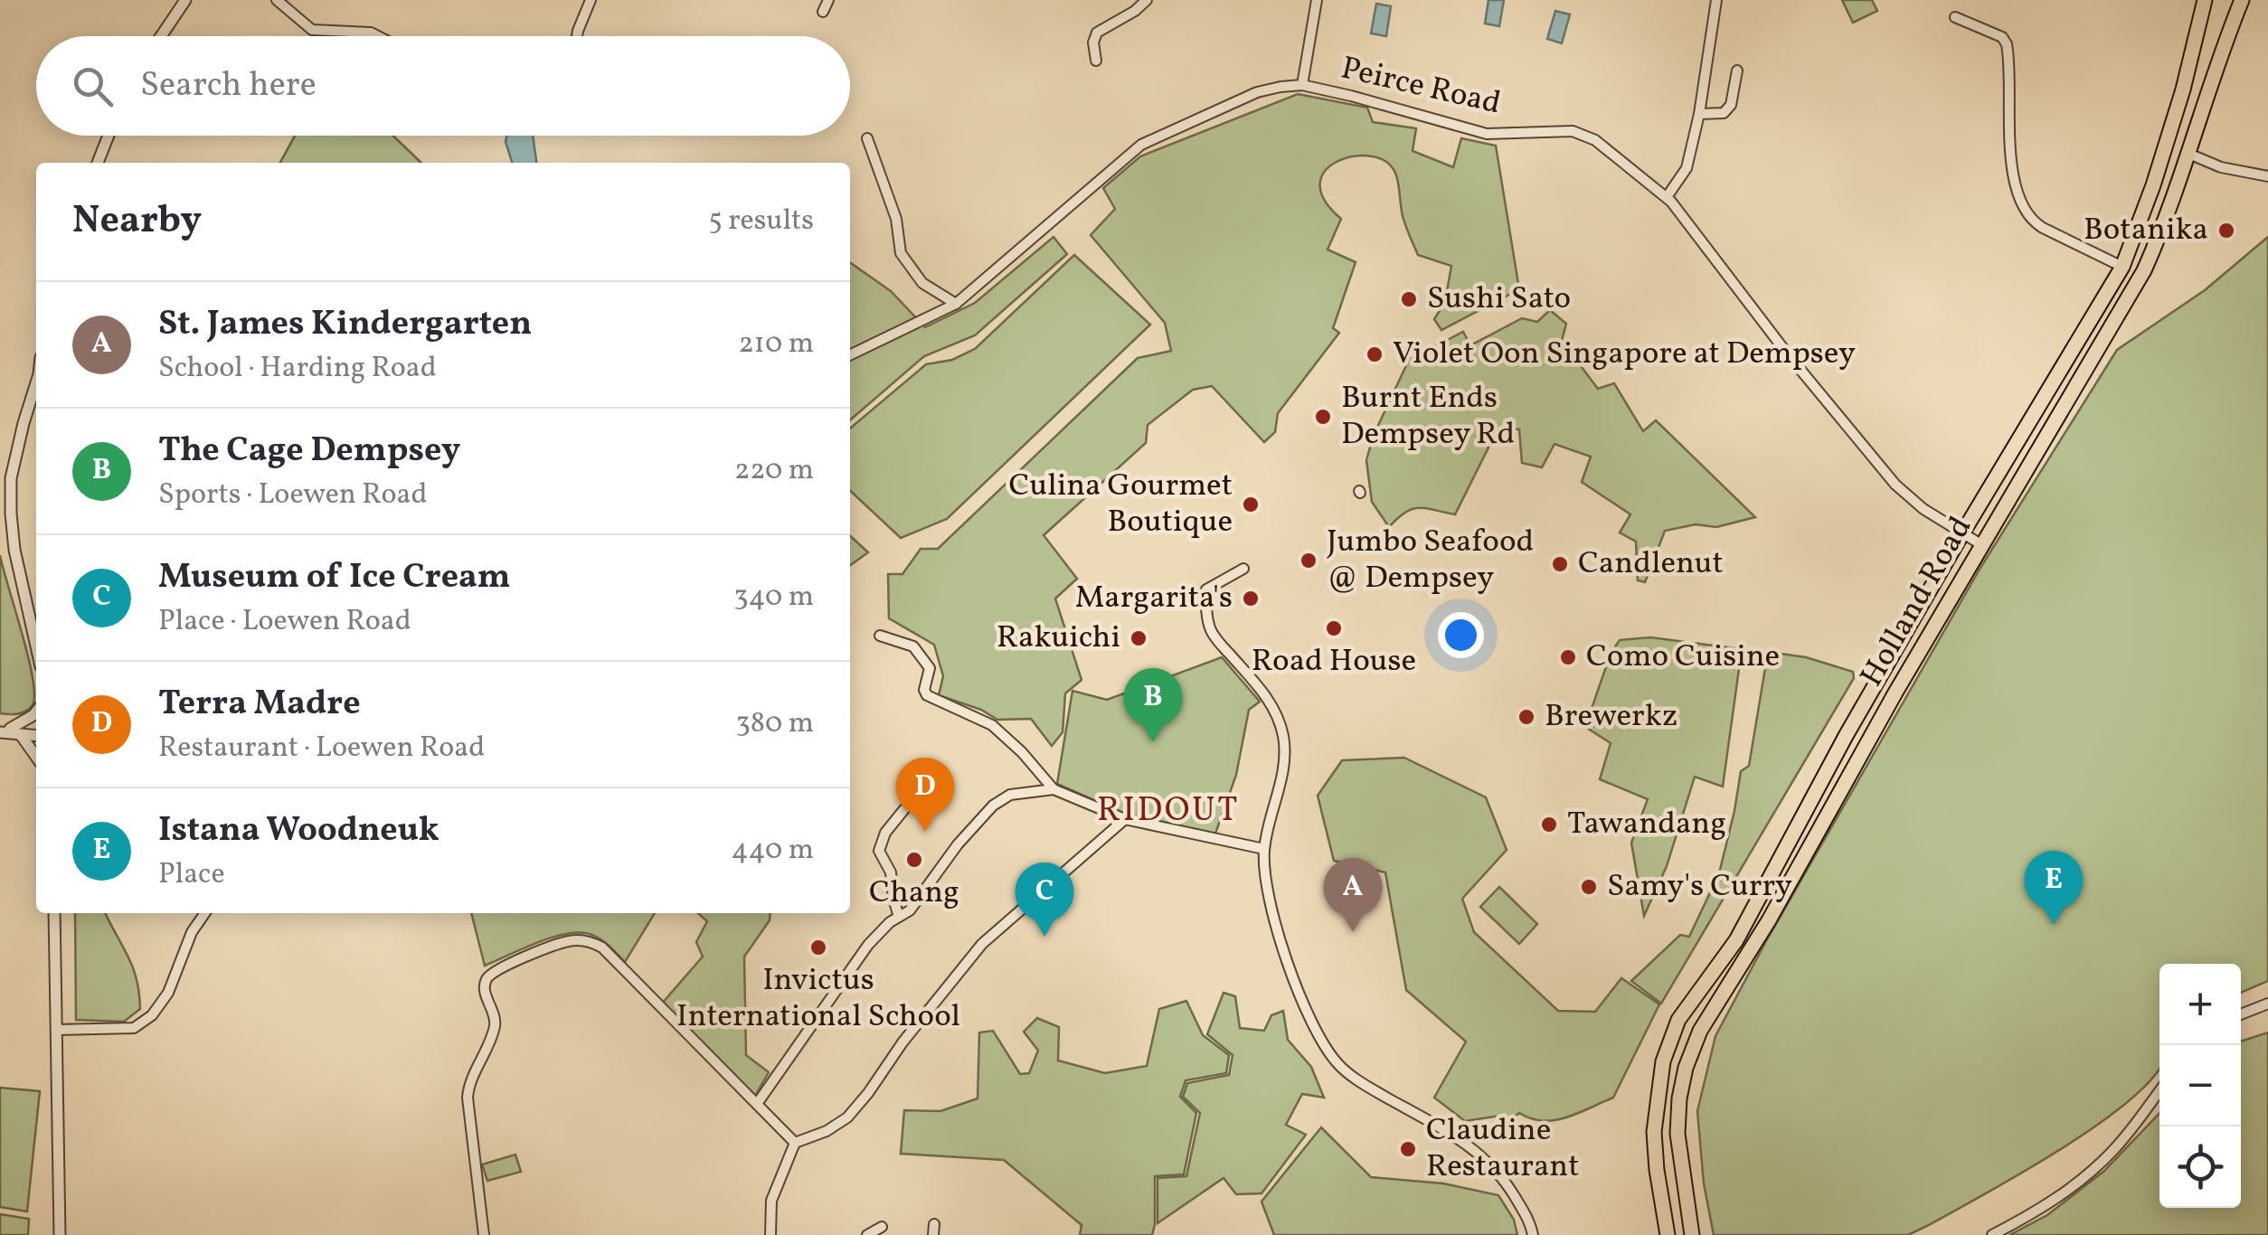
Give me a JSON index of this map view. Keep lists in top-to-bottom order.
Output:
{
  "streets": {
    "main road": ["Holland Road"],
    "street": ["Peirce Road"]
  },
  "crossings": [
    ["Peirce Road", "Holland Road"]
  ],
  "districts": ["RIDOUT"],
  "places": [
    "Botanika",
    "Sushi Sato",
    "Violet Oon Singapore at Dempsey",
    "Burnt Ends Dempsey Rd",
    "Culina Gourmet Boutique",
    "Jumbo Seafood @ Dempsey",
    "Candlenut",
    "Margarita's",
    "Road House",
    "Rakuichi",
    "Como Cuisine",
    "Brewerkz",
    "Tawandang",
    "Chang",
    "Samy's Curry",
    "Invictus International School",
    "Claudine Restaurant"
  ],
  "page": {
    "search": "Search here",
    "heading": ["Nearby", "5 results"],
    "list": [
      {
        "mark": "A",
        "name": "St. James Kindergarten",
        "note": "School · Harding Road",
        "value": "210 m"
      },
      {
        "mark": "B",
        "name": "The Cage Dempsey",
        "note": "Sports · Loewen Road",
        "value": "220 m"
      },
      {
        "mark": "C",
        "name": "Museum of Ice Cream",
        "note": "Place · Loewen Road",
        "value": "340 m"
      },
      {
        "mark": "D",
        "name": "Terra Madre",
        "note": "Restaurant · Loewen Road",
        "value": "380 m"
      },
      {
        "mark": "E",
        "name": "Istana Woodneuk",
        "note": "Place",
        "value": "440 m"
      }
    ],
    "pins": [
      "B",
      "D",
      "E",
      "A",
      "C"
    ],
    "map_buttons": ["+", "−"]
  }
}
